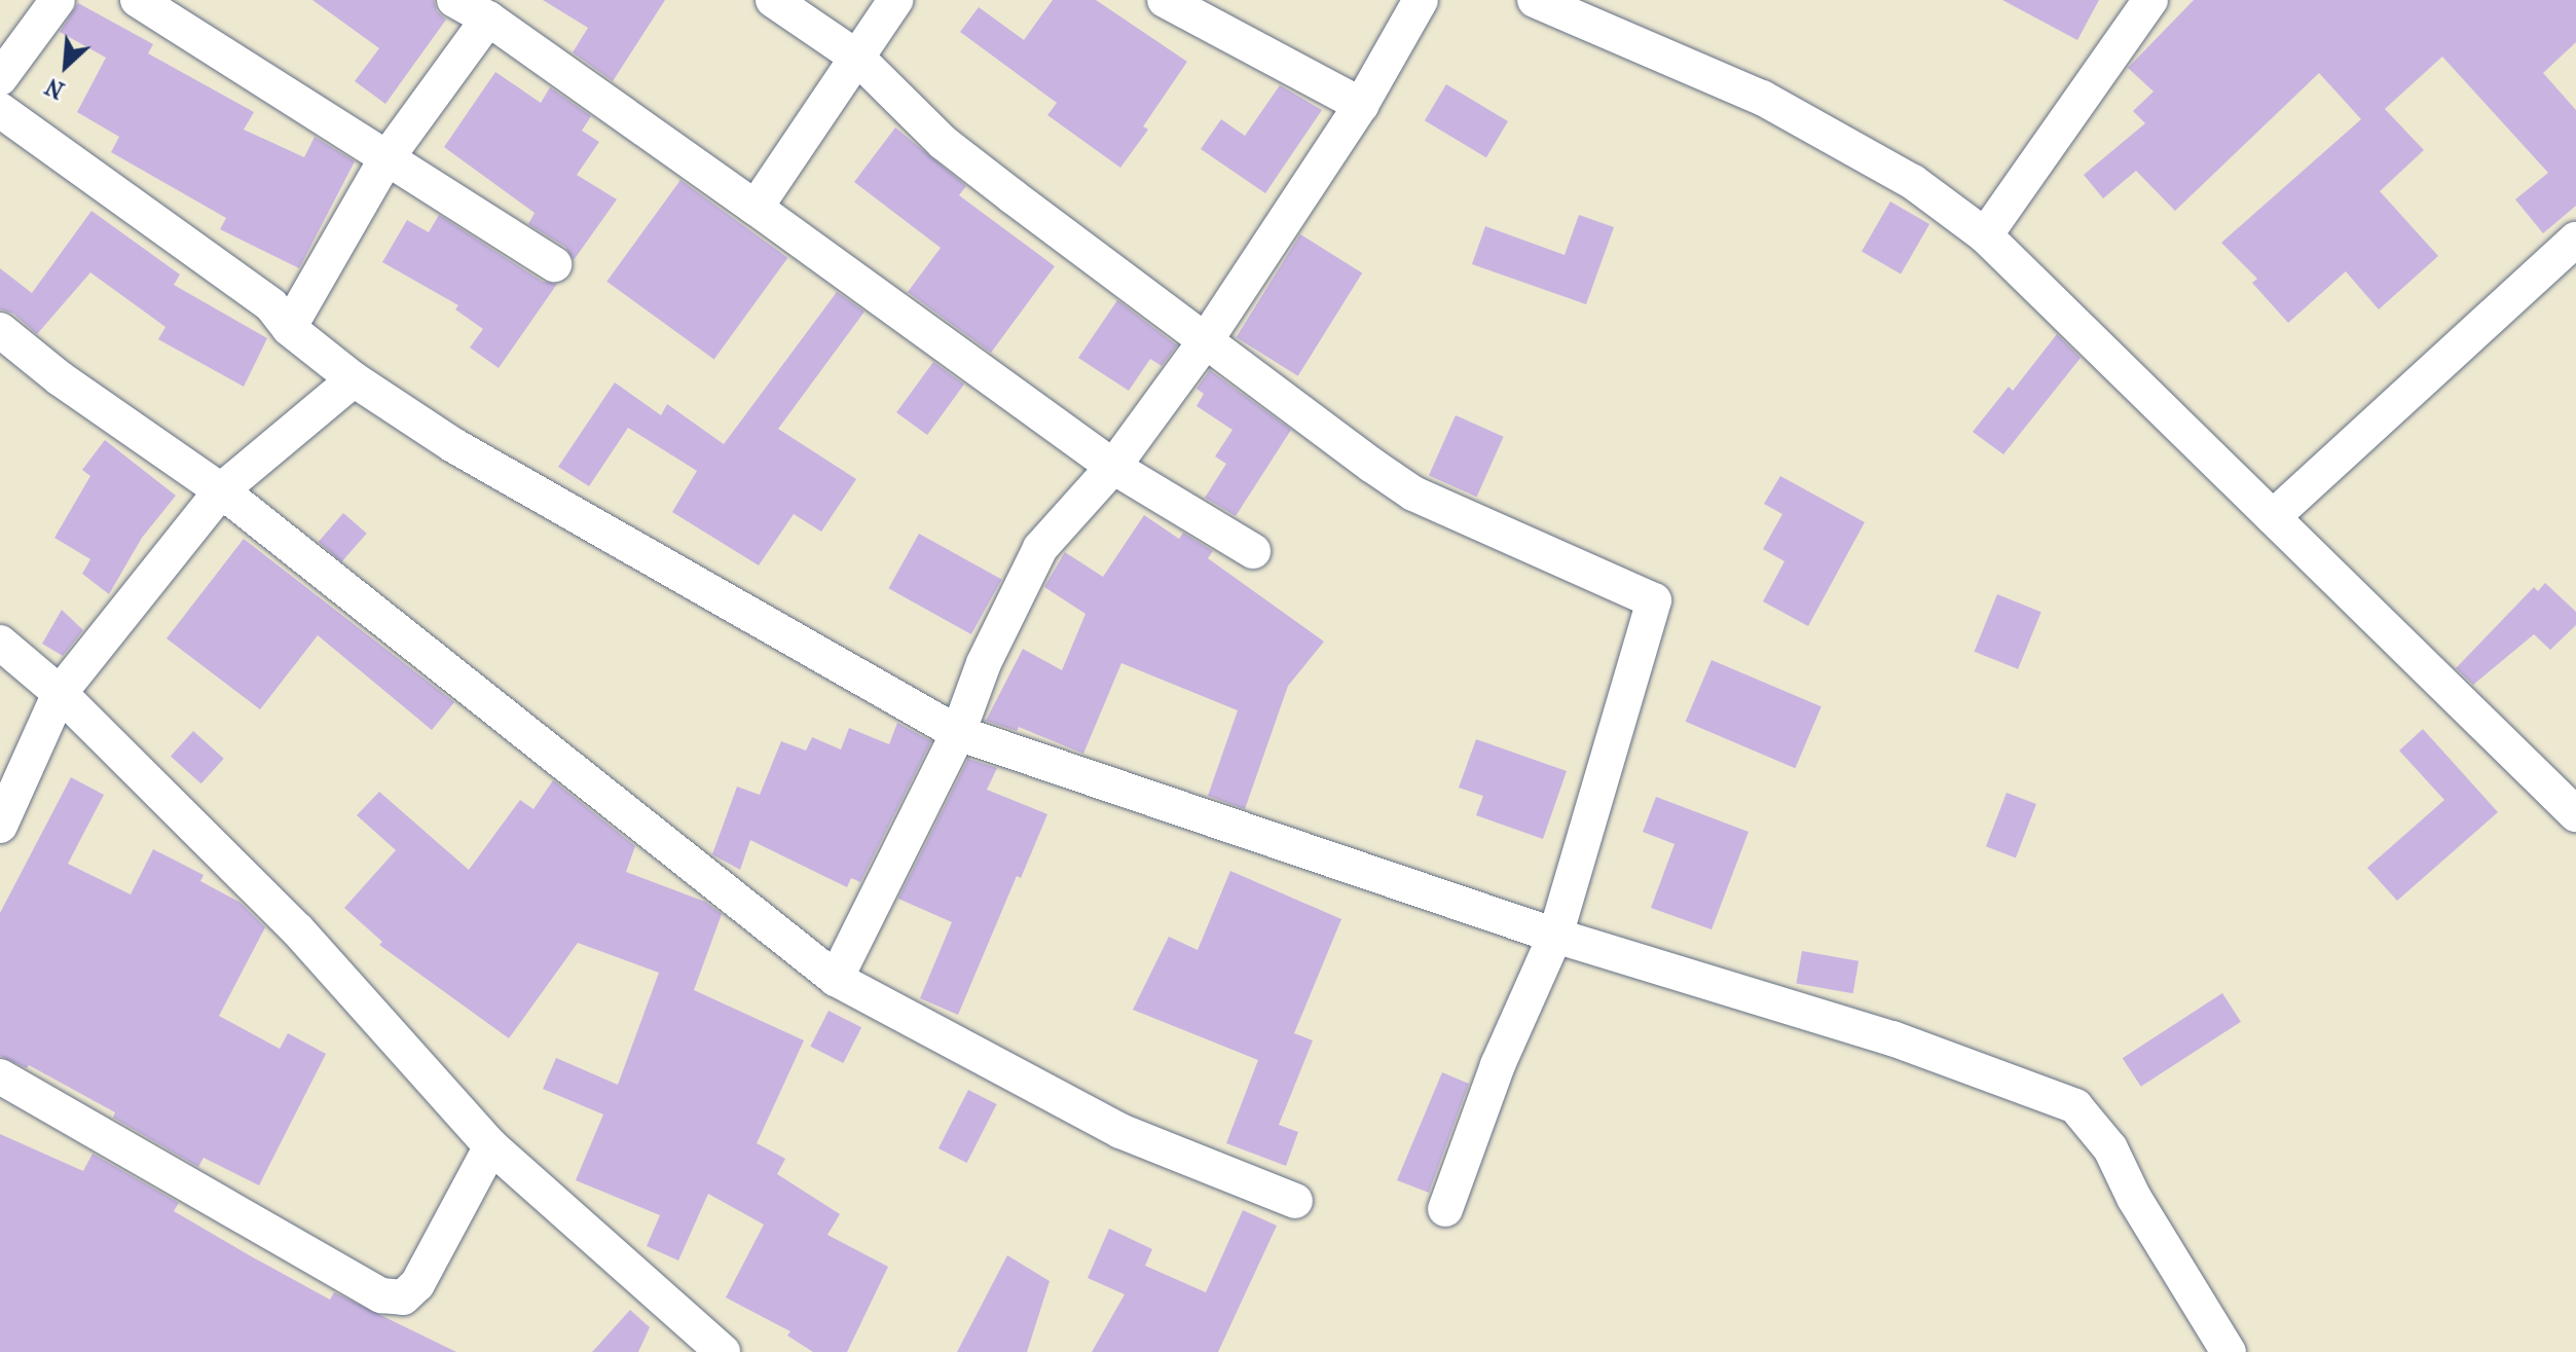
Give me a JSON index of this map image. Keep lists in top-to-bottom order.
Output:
{
  "north": "bottom left"
}
